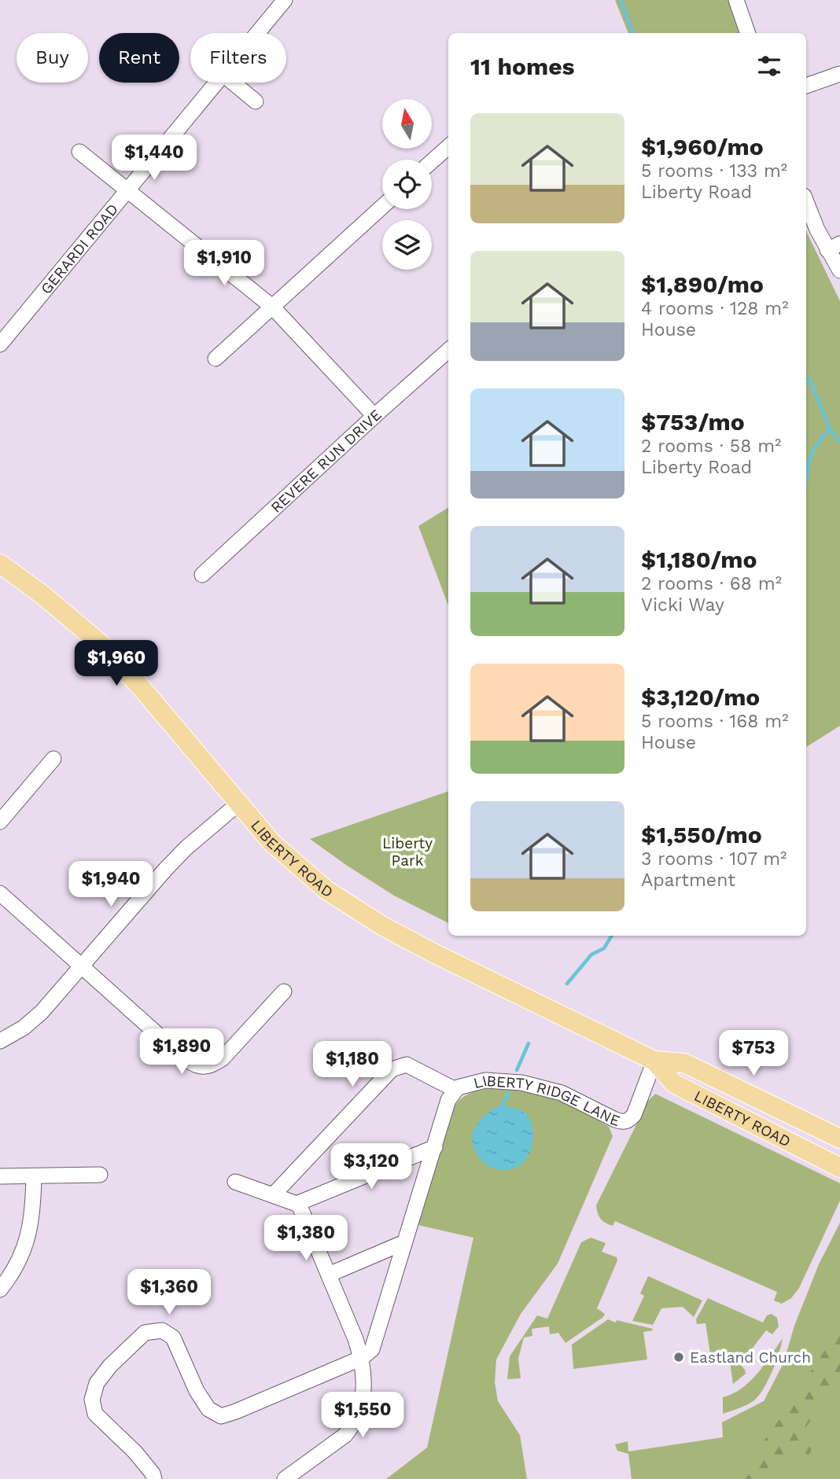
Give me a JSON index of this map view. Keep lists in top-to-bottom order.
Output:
{
  "streets": {
    "main road": ["LIBERTY ROAD"],
    "street": ["GERARDI ROAD", "REVERE RUN DRIVE", "LIBERTY RIDGE LANE"]
  },
  "crossings": [
    ["LIBERTY ROAD", "LIBERTY RIDGE LANE"]
  ],
  "parks": ["Liberty Park"],
  "places": ["Eastland Church"],
  "north": "top",
  "page": {
    "chip": ["Buy", "Rent", "Filters"],
    "heading": "11 homes",
    "list": [
      {
        "name": "$1,960/mo",
        "note": "5 rooms · 133 m² · Liberty Road"
      },
      {
        "name": "$1,890/mo",
        "note": "4 rooms · 128 m² · House"
      },
      {
        "name": "$753/mo",
        "note": "2 rooms · 58 m² · Liberty Road"
      },
      {
        "name": "$1,180/mo",
        "note": "2 rooms · 68 m² · Vicki Way"
      },
      {
        "name": "$3,120/mo",
        "note": "5 rooms · 168 m² · House"
      },
      {
        "name": "$1,550/mo",
        "note": "3 rooms · 107 m² · Apartment"
      }
    ],
    "price": [
      "$1,440",
      "$1,910",
      "$1,960",
      "$1,940",
      "$1,890",
      "$753",
      "$1,180",
      "$3,120",
      "$1,380",
      "$1,360",
      "$1,550"
    ]
  }
}
